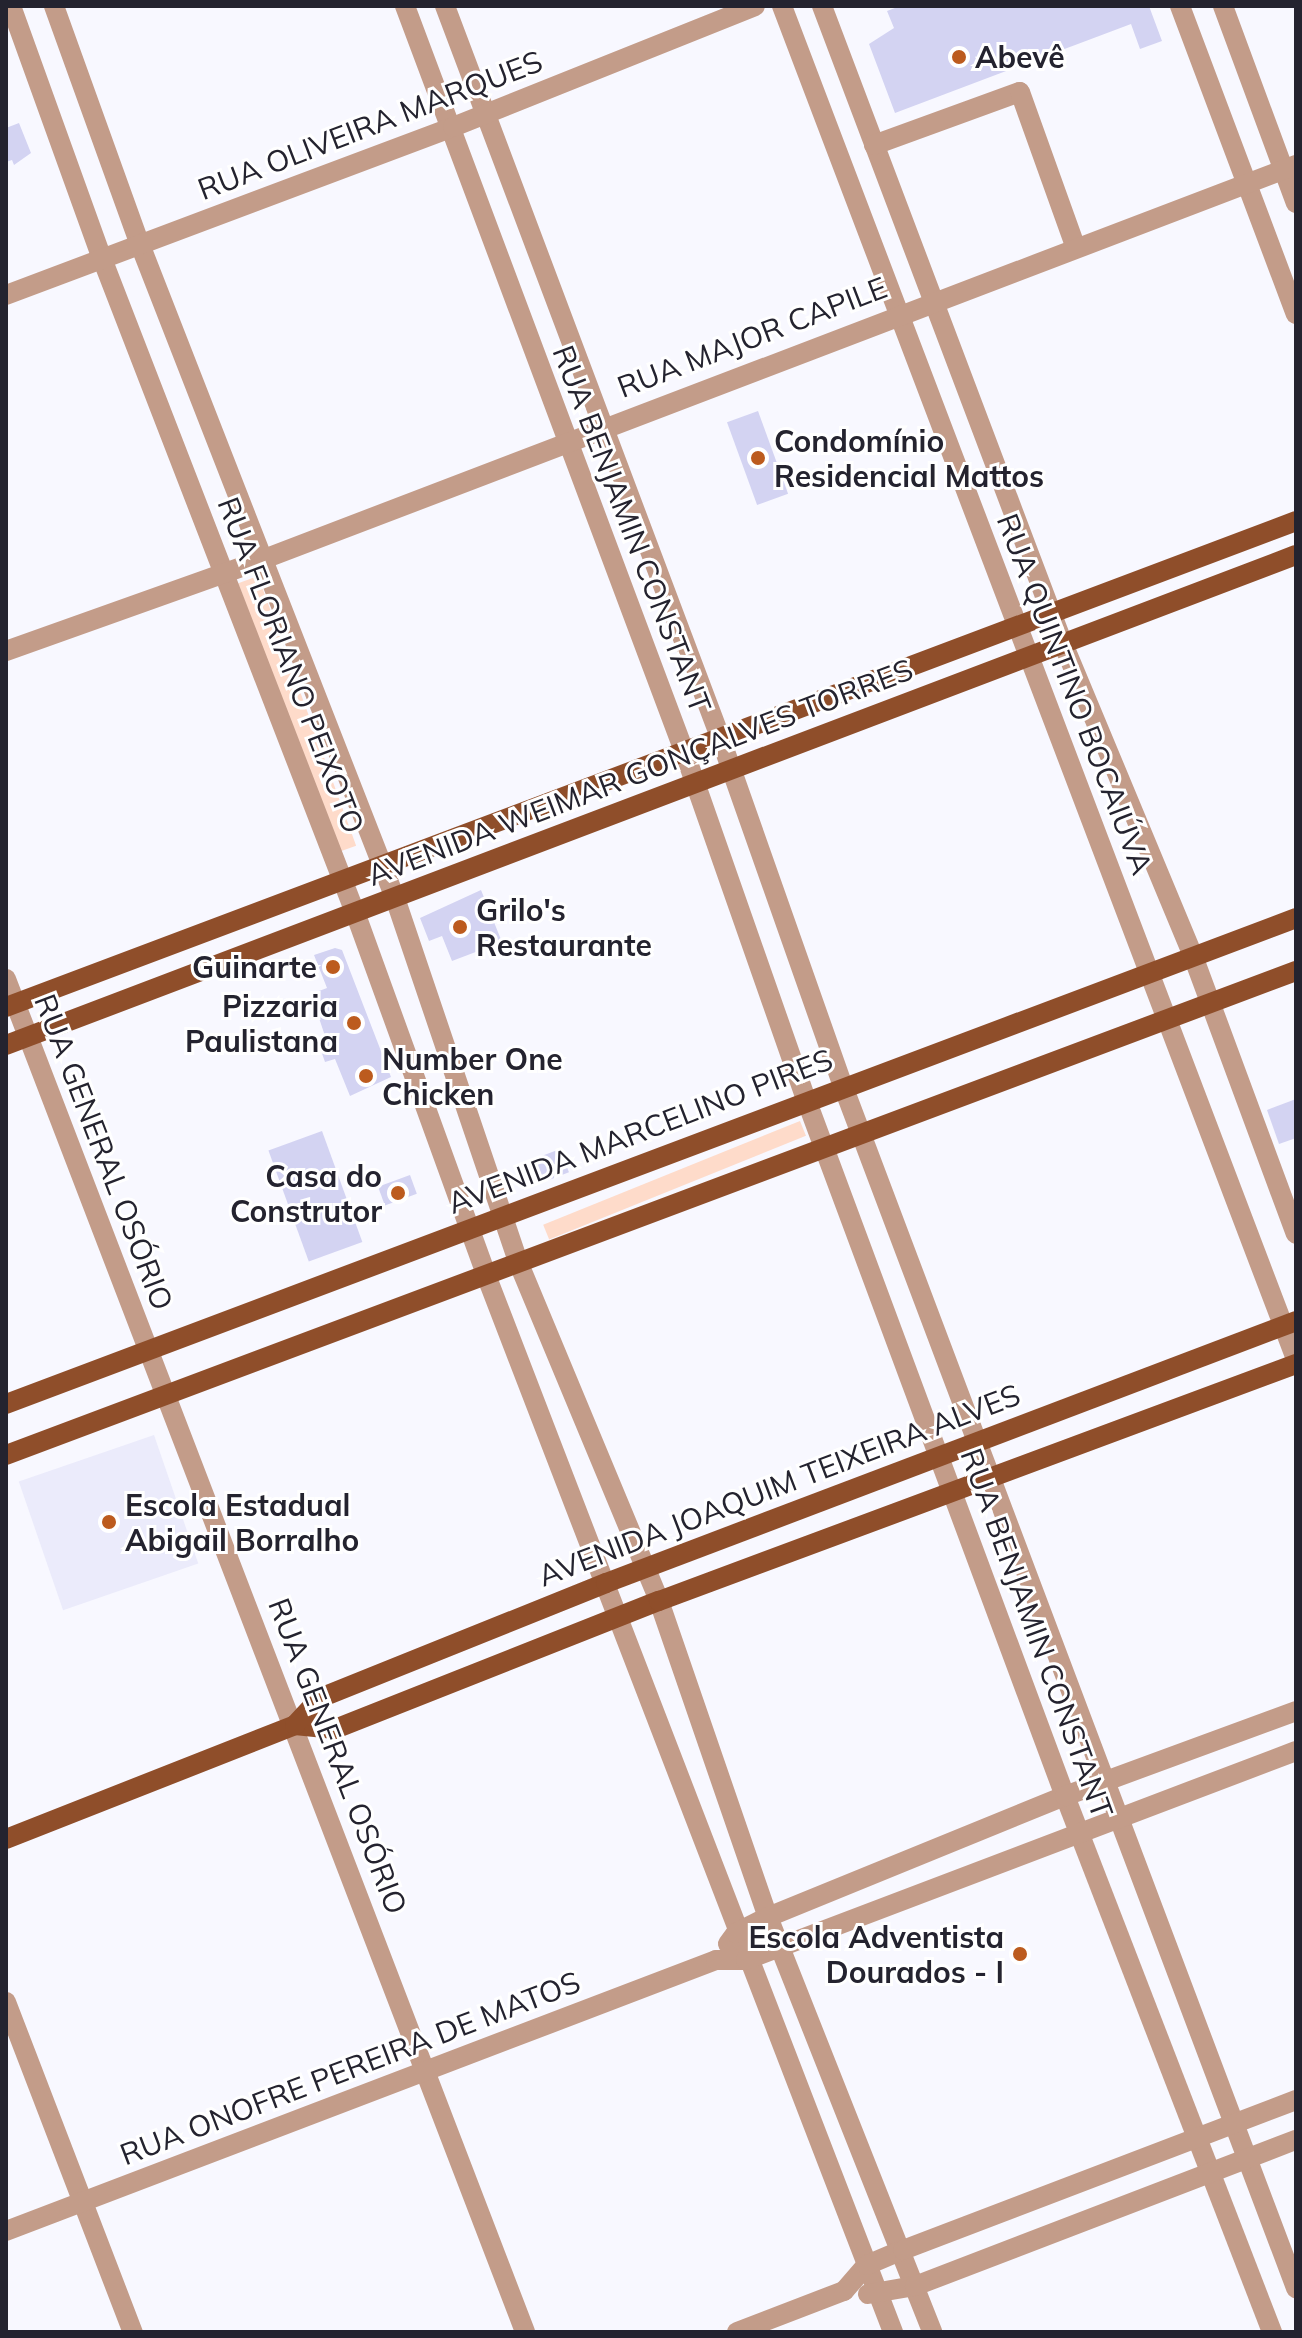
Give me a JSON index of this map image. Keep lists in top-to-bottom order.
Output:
{
  "streets": {
    "main road": ["AVENIDA WEIMAR GONÇALVES TORRES", "AVENIDA MARCELINO PIRES", "AVENIDA JOAQUIM TEIXEIRA ALVES"],
    "street": [
      "RUA OLIVEIRA MARQUES",
      "RUA MAJOR CAPILE",
      "RUA BENJAMIN CONSTANT",
      "RUA FLORIANO PEIXOTO",
      "RUA QUINTINO BOCAIÚVA",
      "RUA GENERAL OSÓRIO",
      "RUA ONOFRE PEREIRA DE MATOS"
    ]
  },
  "crossings": [
    ["RUA OLIVEIRA MARQUES", "RUA BENJAMIN CONSTANT"],
    ["RUA OLIVEIRA MARQUES", "RUA FLORIANO PEIXOTO"],
    ["RUA MAJOR CAPILE", "RUA BENJAMIN CONSTANT"],
    ["RUA MAJOR CAPILE", "RUA FLORIANO PEIXOTO"],
    ["RUA MAJOR CAPILE", "RUA QUINTINO BOCAIÚVA"],
    ["RUA BENJAMIN CONSTANT", "AVENIDA WEIMAR GONÇALVES TORRES"],
    ["RUA BENJAMIN CONSTANT", "AVENIDA MARCELINO PIRES"],
    ["RUA BENJAMIN CONSTANT", "AVENIDA JOAQUIM TEIXEIRA ALVES"],
    ["RUA BENJAMIN CONSTANT", "RUA ONOFRE PEREIRA DE MATOS"],
    ["RUA FLORIANO PEIXOTO", "AVENIDA WEIMAR GONÇALVES TORRES"],
    ["RUA FLORIANO PEIXOTO", "AVENIDA MARCELINO PIRES"],
    ["RUA FLORIANO PEIXOTO", "AVENIDA JOAQUIM TEIXEIRA ALVES"],
    ["RUA FLORIANO PEIXOTO", "RUA ONOFRE PEREIRA DE MATOS"],
    ["RUA QUINTINO BOCAIÚVA", "AVENIDA WEIMAR GONÇALVES TORRES"],
    ["RUA QUINTINO BOCAIÚVA", "AVENIDA MARCELINO PIRES"],
    ["RUA QUINTINO BOCAIÚVA", "AVENIDA JOAQUIM TEIXEIRA ALVES"],
    ["AVENIDA WEIMAR GONÇALVES TORRES", "RUA GENERAL OSÓRIO"],
    ["AVENIDA MARCELINO PIRES", "RUA GENERAL OSÓRIO"],
    ["RUA GENERAL OSÓRIO", "AVENIDA JOAQUIM TEIXEIRA ALVES"],
    ["RUA GENERAL OSÓRIO", "RUA ONOFRE PEREIRA DE MATOS"]
  ],
  "places": [
    "Abevê",
    "Condomínio Residencial Mattos",
    "Grilo's Restaurante",
    "Guinarte",
    "Pizzaria Paulistana",
    "Number One Chicken",
    "Casa do Construtor",
    "Escola Estadual Abigail Borralho",
    "Escola Adventista Dourados - I"
  ]
}
